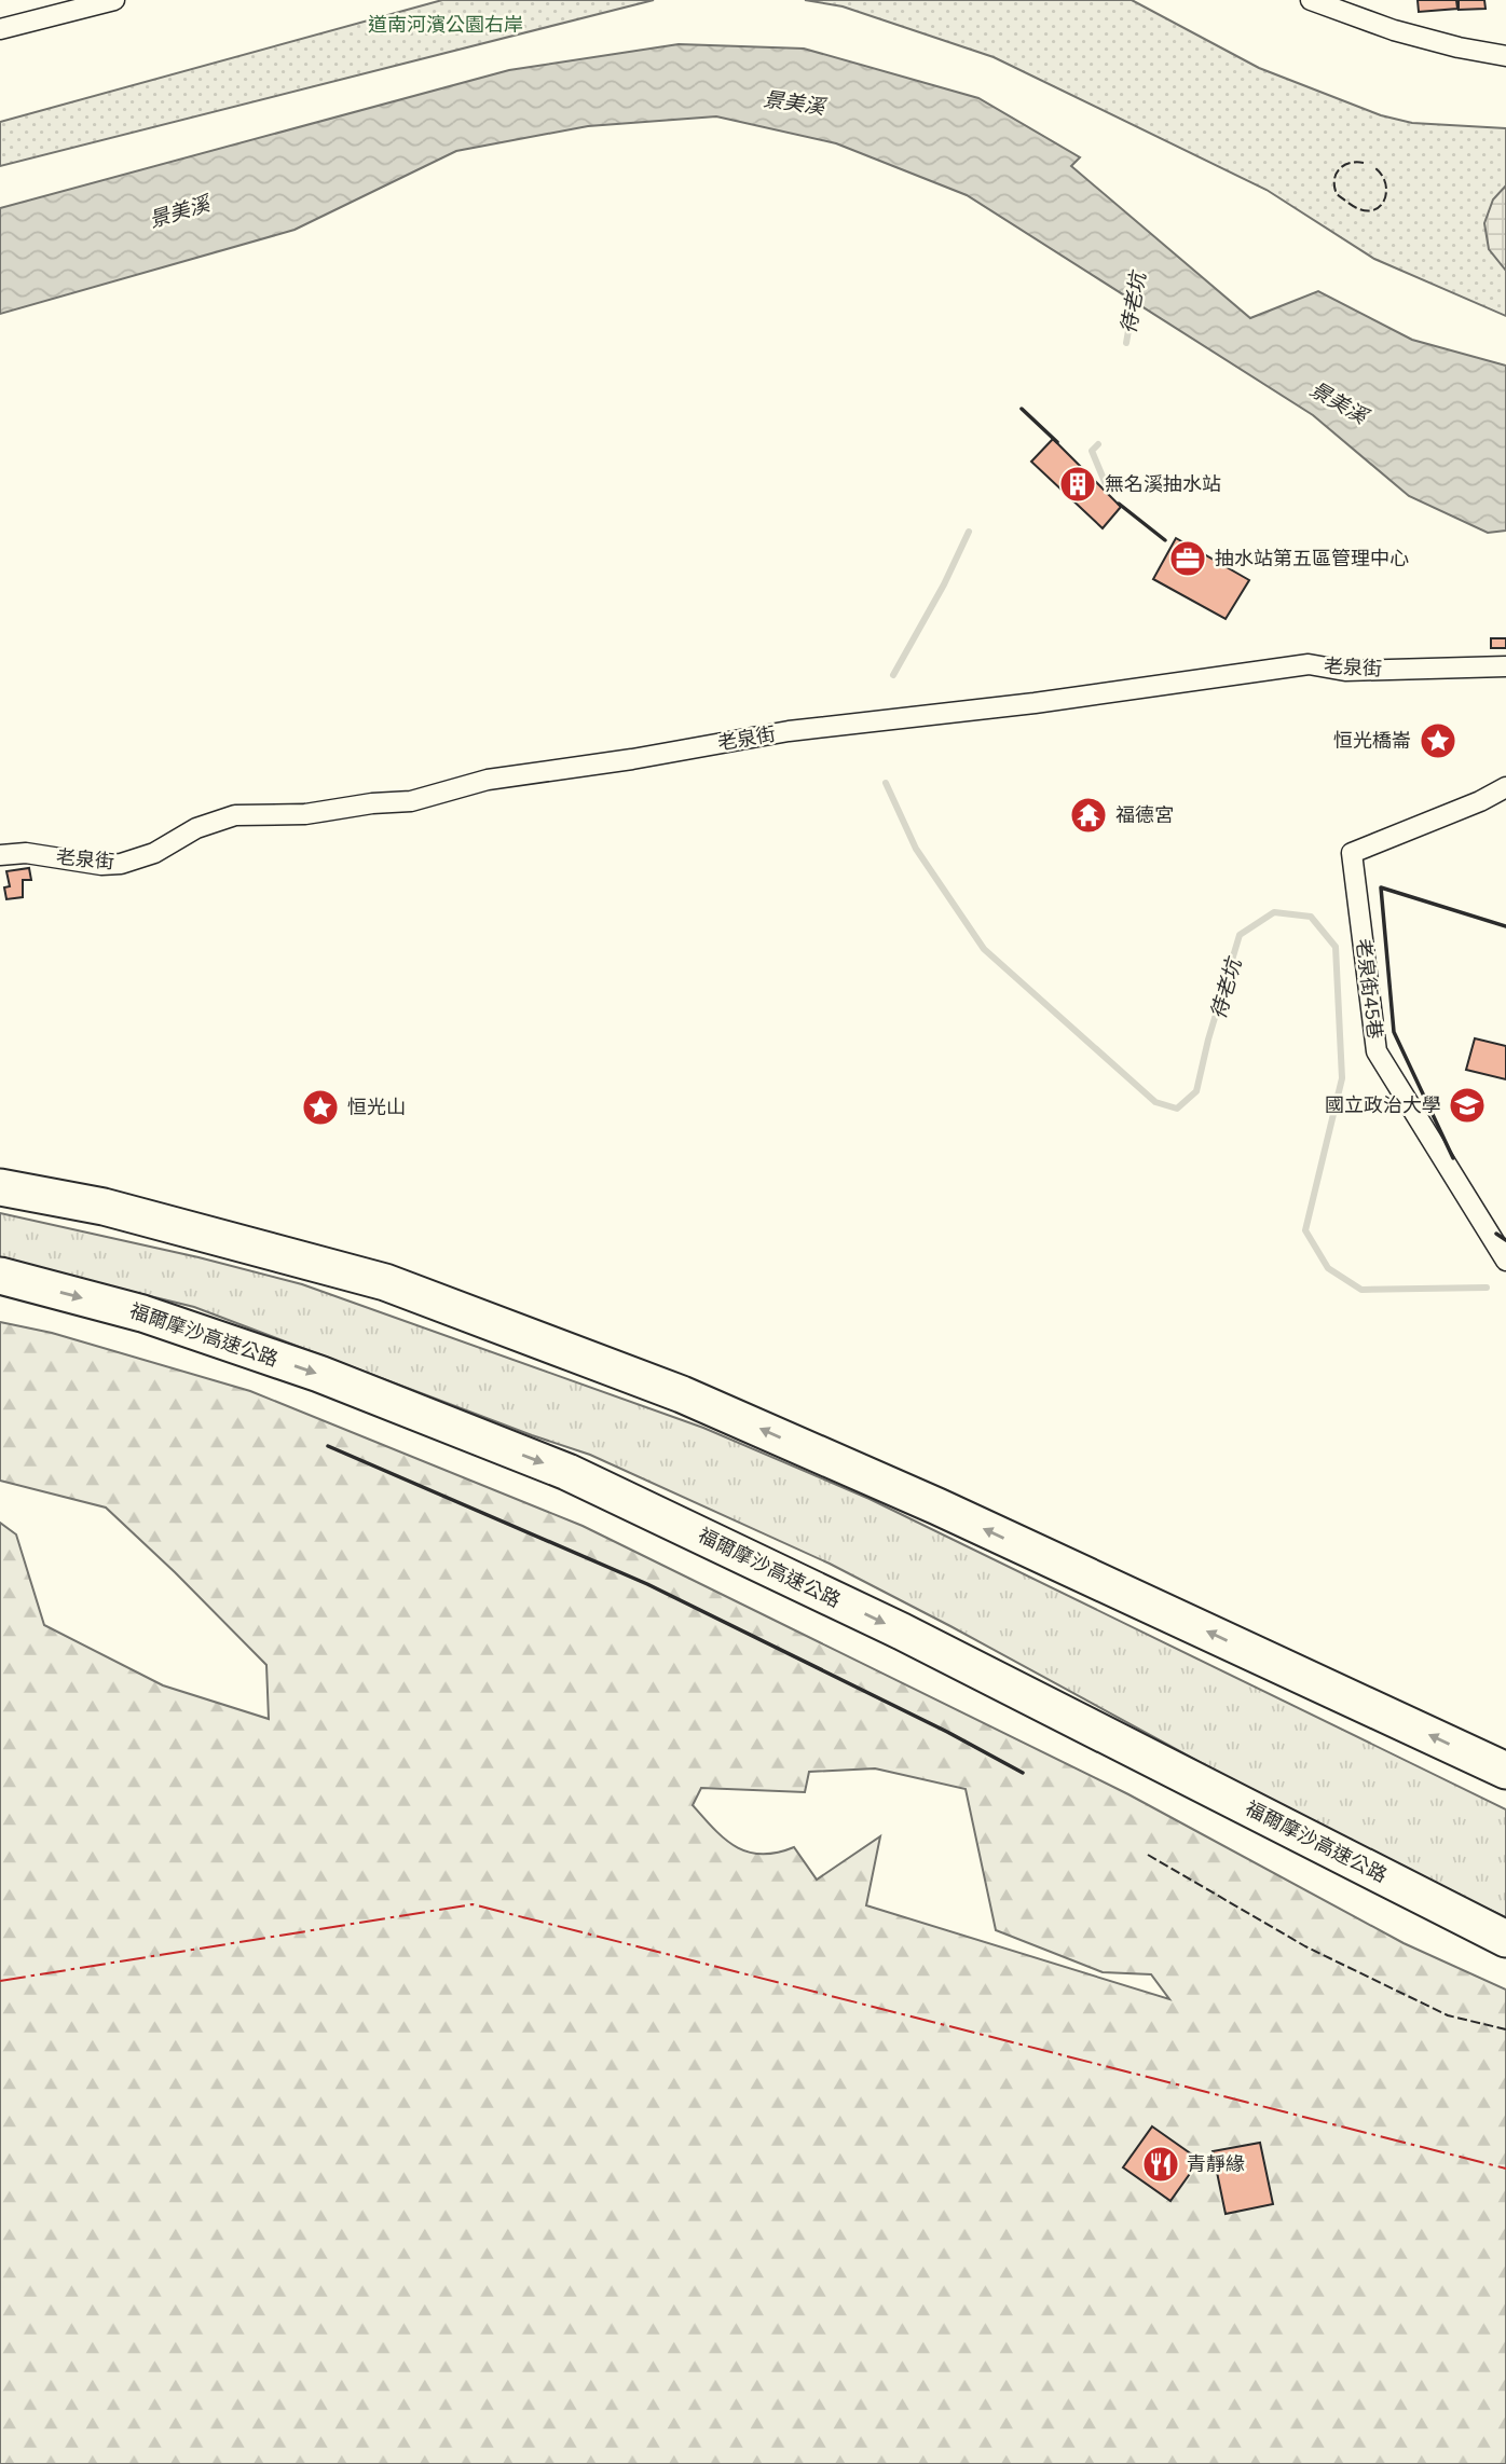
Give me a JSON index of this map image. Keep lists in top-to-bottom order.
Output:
{
  "streets": {
    "highway": ["福爾摩沙高速公路"],
    "street": ["老泉街", "老泉街45巷"]
  },
  "water": ["景美溪", "待老坑"],
  "parks": ["道南河濱公園右岸"],
  "places": {
    "building": ["無名溪抽水站"],
    "office": ["抽水站第五區管理中心"],
    "place": ["恒光橋崙", "恒光山"],
    "temple": ["福德宮"],
    "school or university": ["國立政治大學"],
    "restaurant": ["青靜緣"]
  }
}
